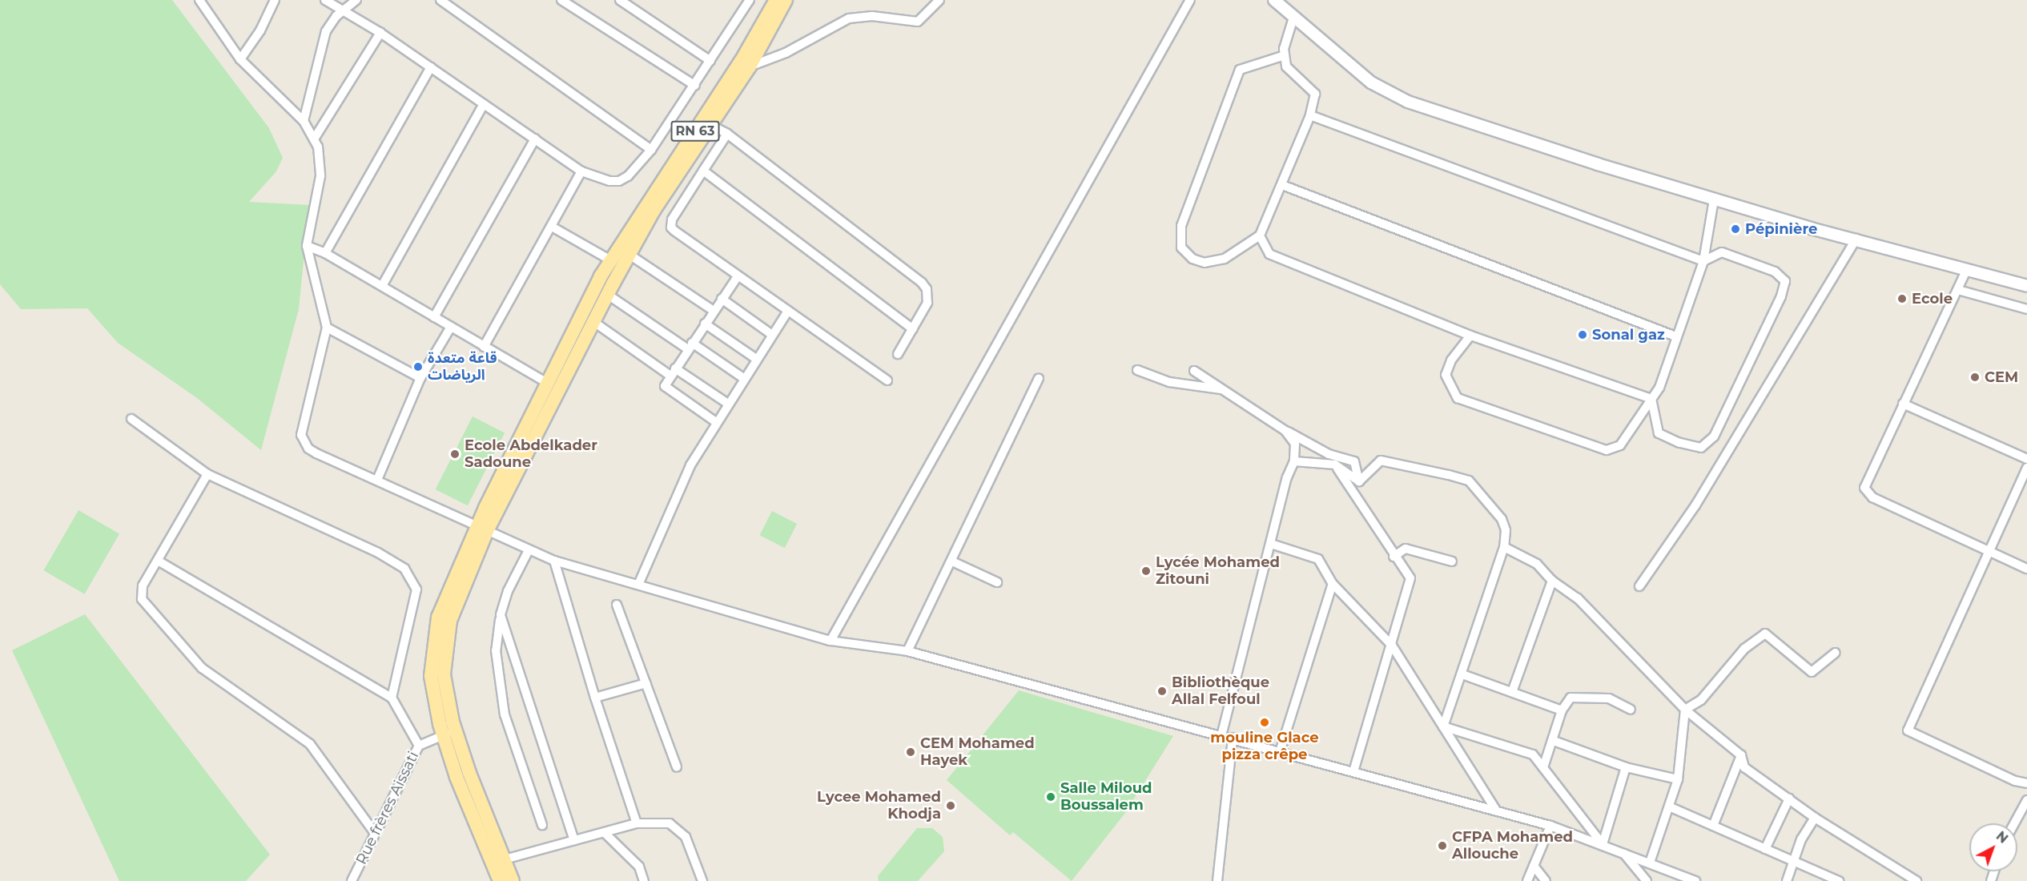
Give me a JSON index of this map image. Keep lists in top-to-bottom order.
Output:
{
  "streets": {
    "main road": ["RN 63"],
    "street": ["Rue frères Aissati"]
  },
  "places": [
    "Pépinière",
    "Ecole",
    "Sonal gaz",
    "قاعة متعدة الرياضات",
    "CEM",
    "Ecole Abdelkader Sadoune",
    "Lycée Mohamed Zitouni",
    "Bibliothèque Allal Felfoul",
    "mouline Glace pizza crêpe",
    "CEM Mohamed Hayek",
    "Salle Miloud Boussalem",
    "Lycee Mohamed Khodja",
    "CFPA Mohamed Allouche"
  ],
  "north": "top right"
}
